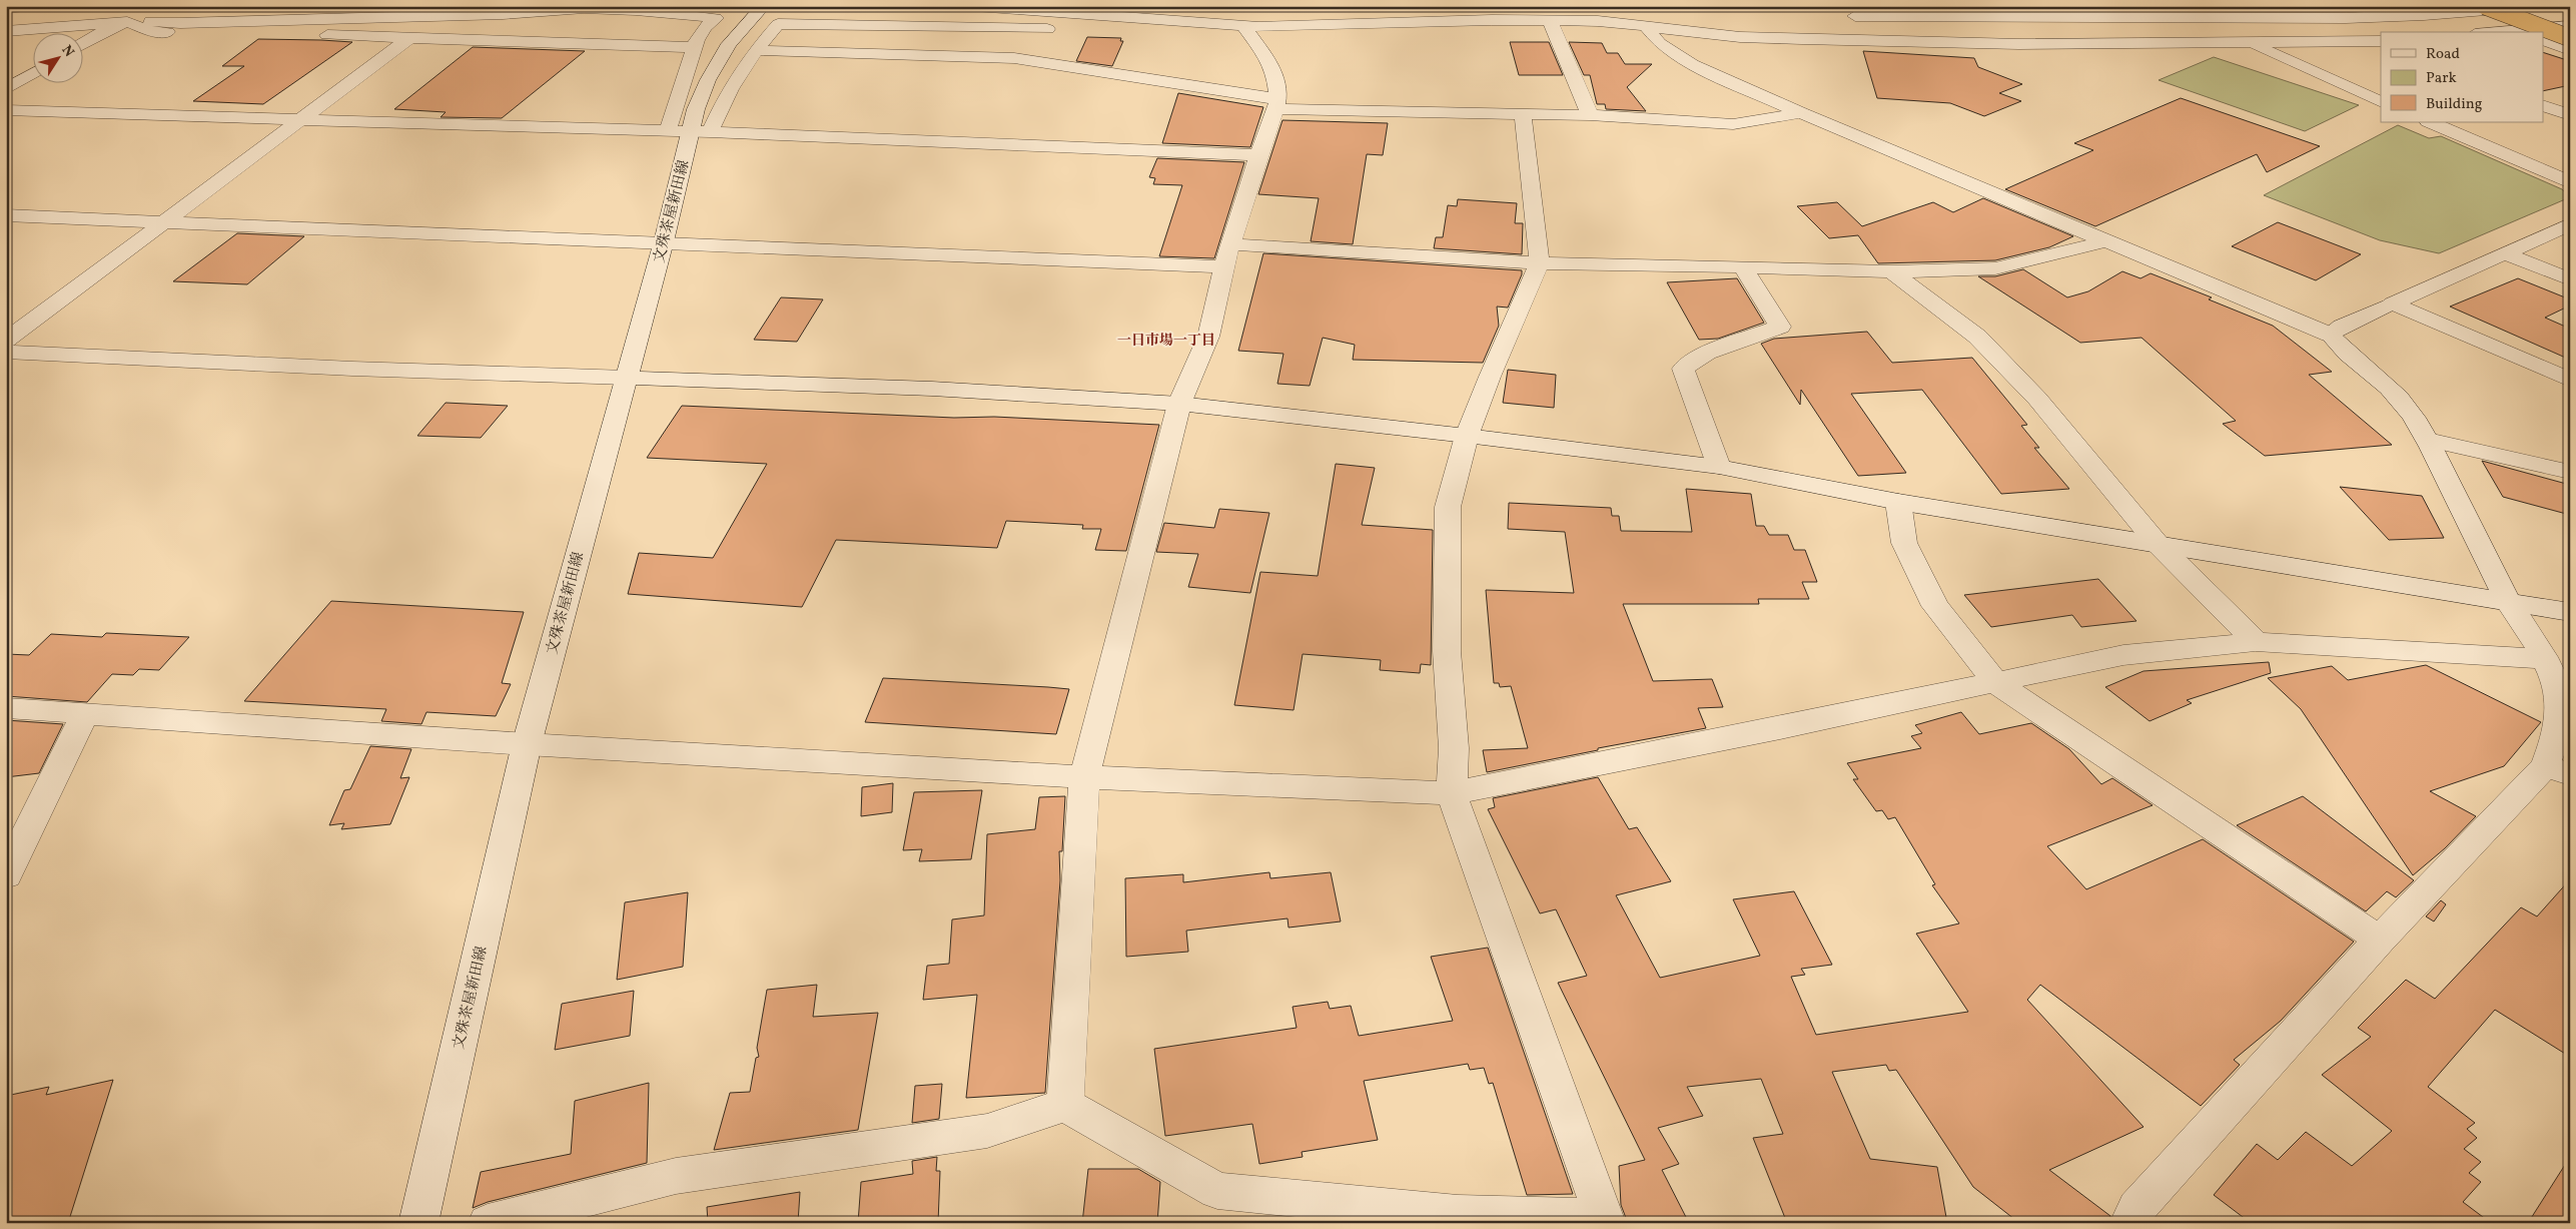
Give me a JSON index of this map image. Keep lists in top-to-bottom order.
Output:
{
  "streets": {
    "street": ["文殊茶屋新田線"]
  },
  "districts": ["一日市場一丁目"],
  "legend": ["Road", "Park", "Building"],
  "north": "top right"
}
